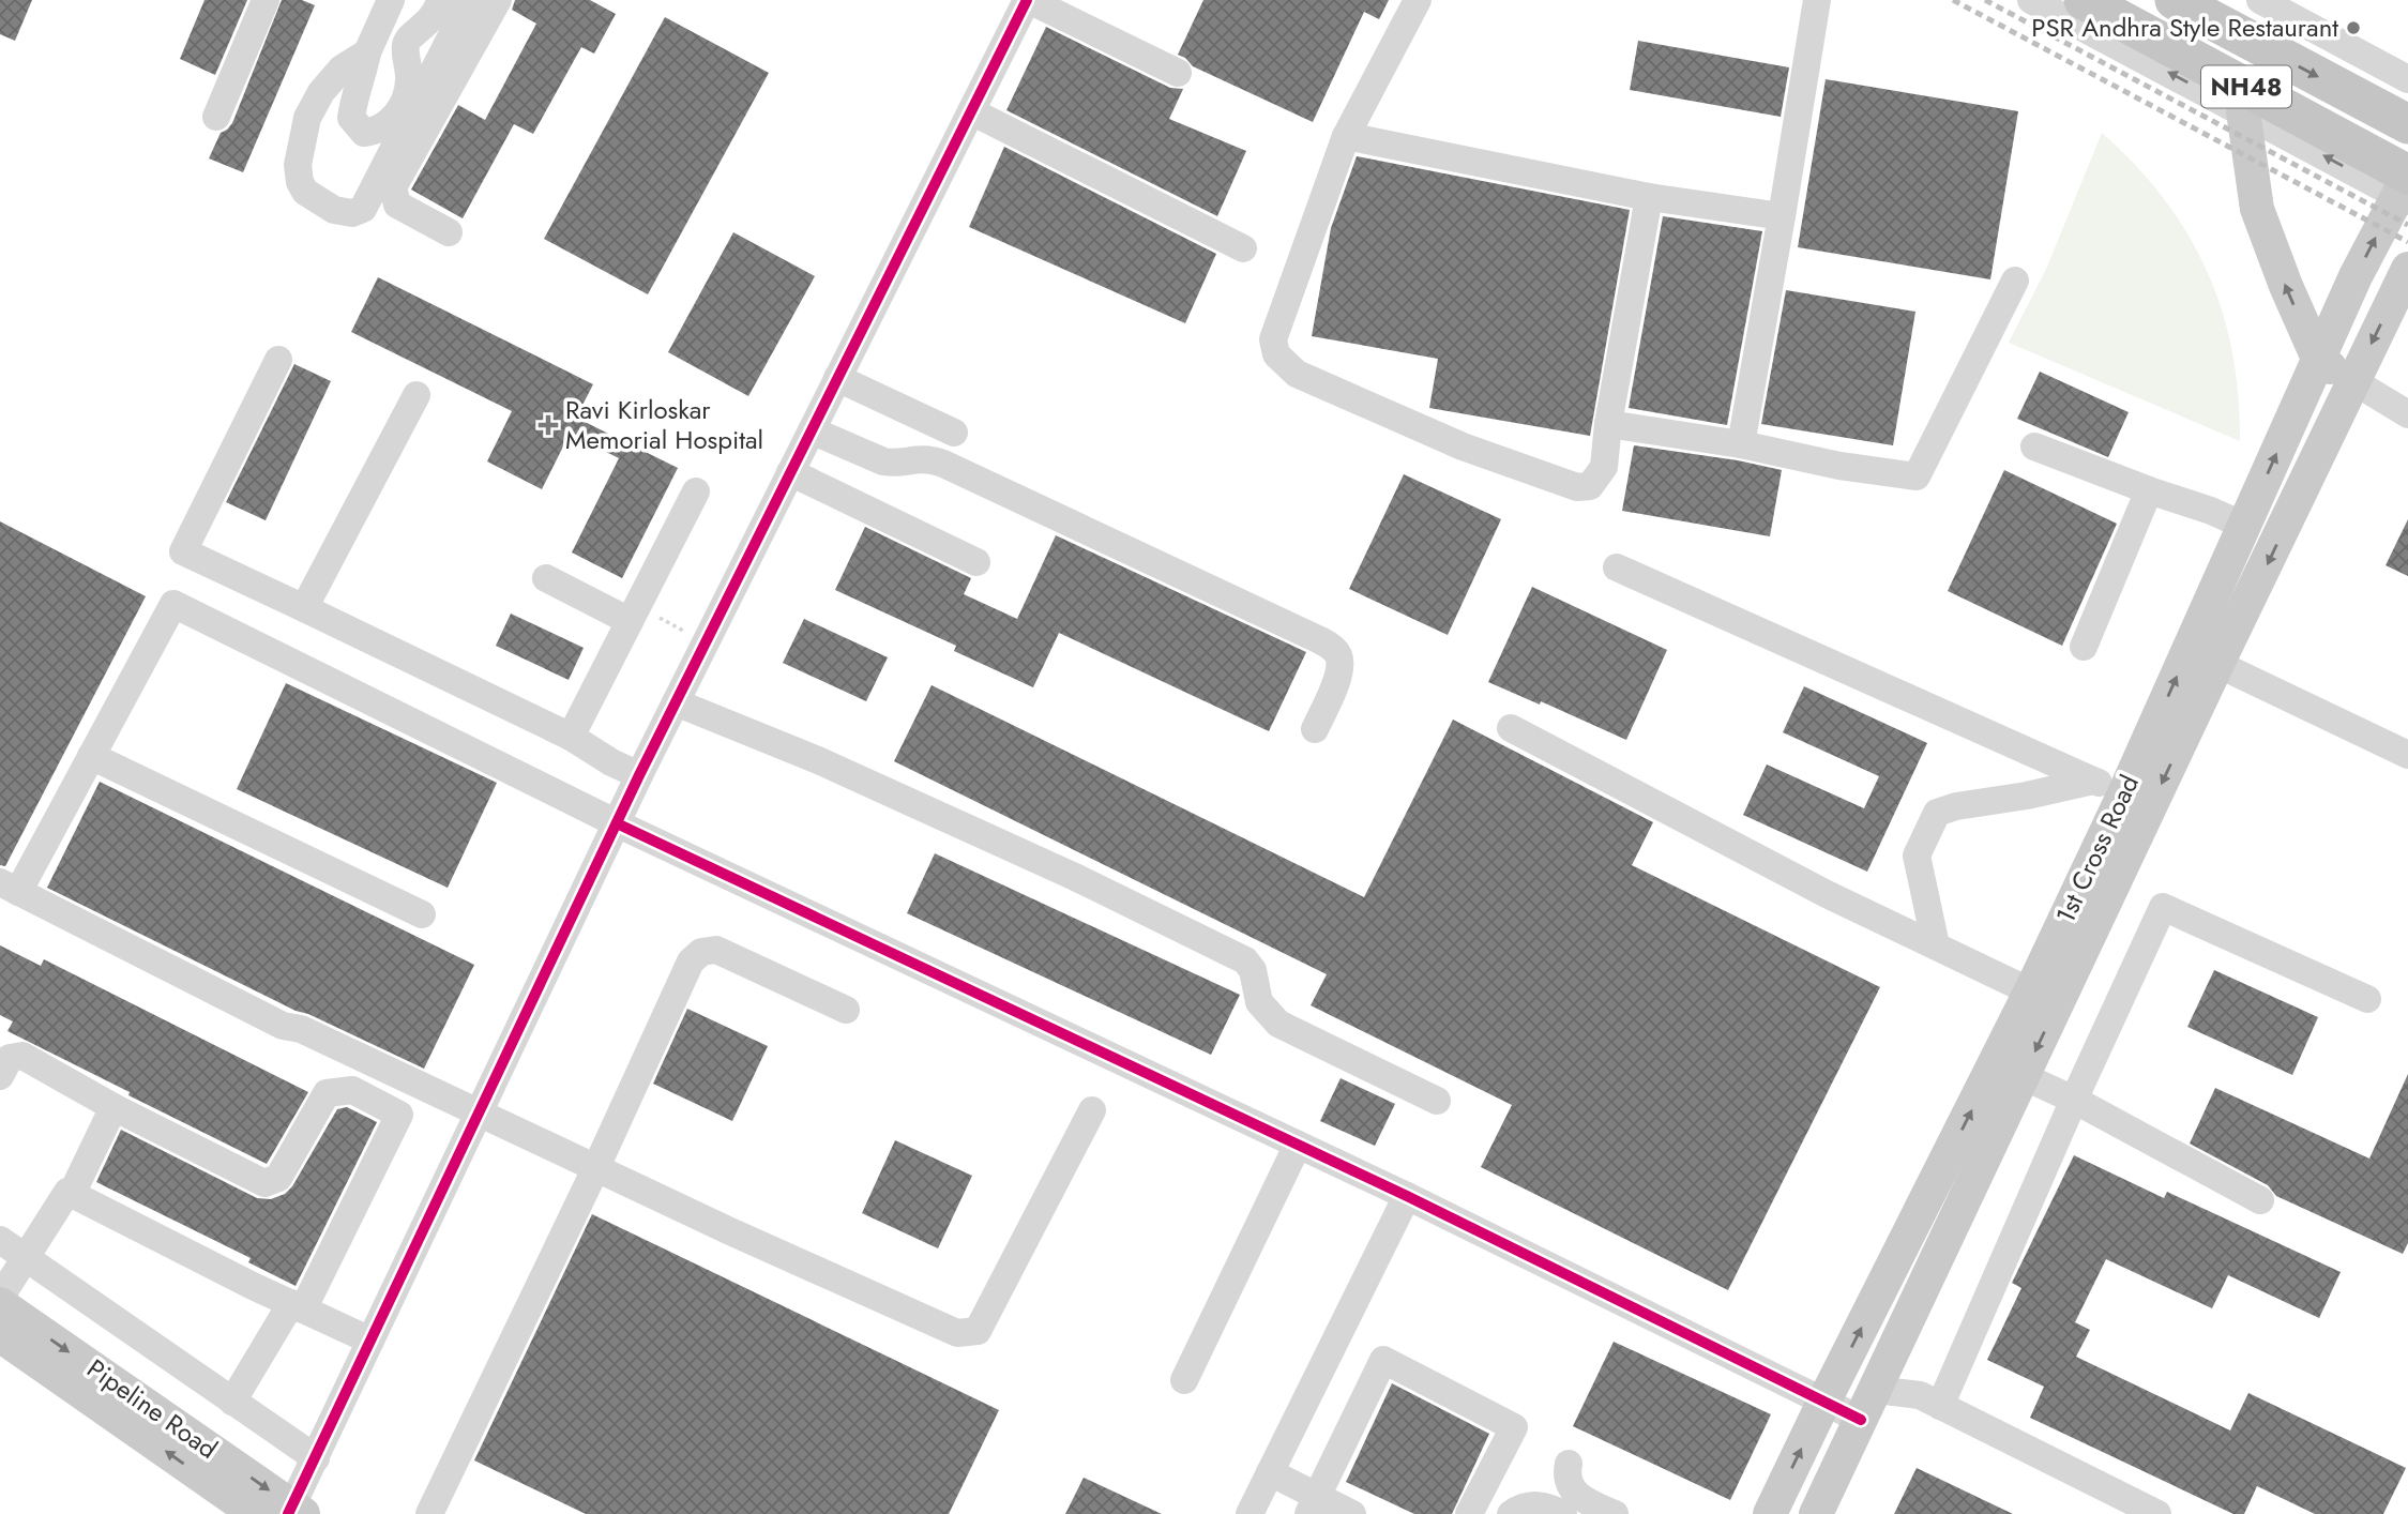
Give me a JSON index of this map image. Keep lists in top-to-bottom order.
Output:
{
  "streets": {
    "highway": ["NH48"],
    "main road": ["1st Cross Road", "Pipeline Road"]
  },
  "crossings": [
    ["NH48", "1st Cross Road"]
  ],
  "places": {
    "other": ["PSR Andhra Style Restaurant"],
    "health": ["Ravi Kirloskar Memorial Hospital"]
  }
}
